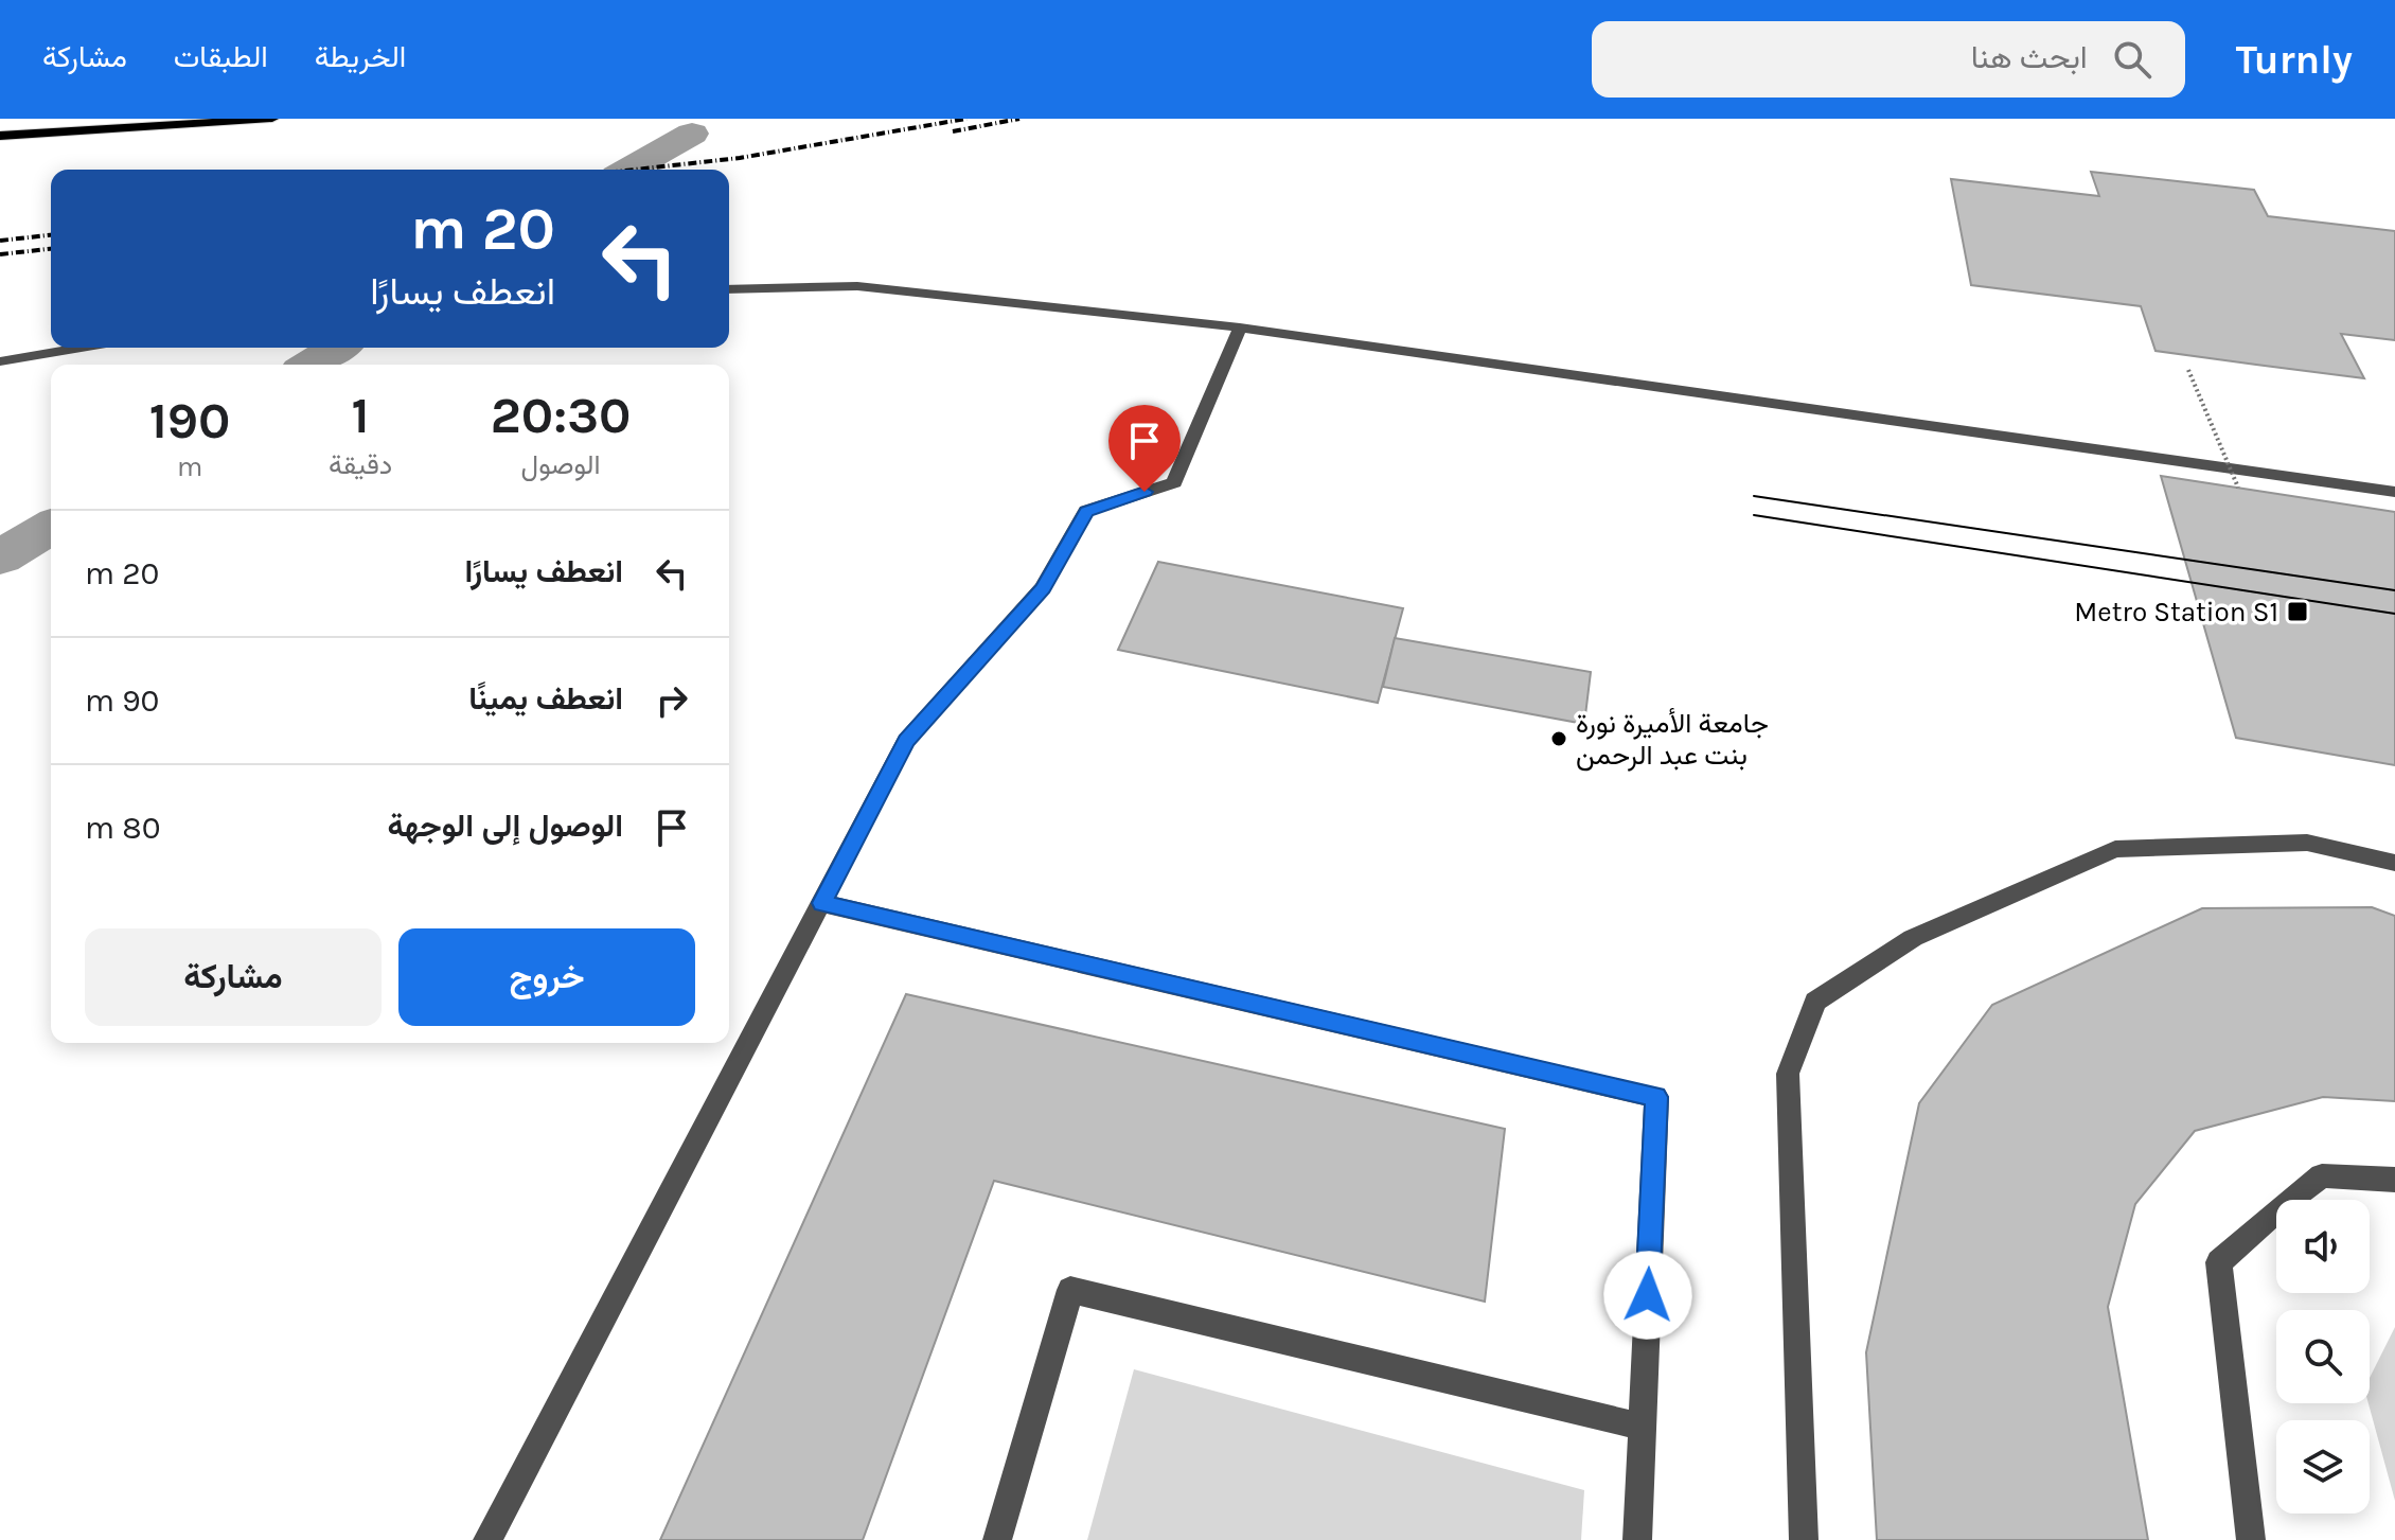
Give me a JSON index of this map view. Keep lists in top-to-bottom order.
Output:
{
  "places": {
    "transit": ["Metro Station S1"],
    "other": ["جامعة الأميرة نورة بنت عبد الرحمن"]
  },
  "page": {
    "header": "Turnly",
    "search": "ابحث هنا",
    "nav": ["الخريطة", "الطبقات", "مشاركة"],
    "turn": ["20 m", "انعطف يسارًا"],
    "eta": [
      "20:30",
      "الوصول",
      "1",
      "دقيقة",
      "190",
      "m"
    ],
    "list": [
      {
        "name": "انعطف يسارًا",
        "value": "20 m"
      },
      {
        "name": "انعطف يمينًا",
        "value": "90 m"
      },
      {
        "name": "الوصول إلى الوجهة",
        "value": "80 m"
      }
    ],
    "buttons": ["خروج", "مشاركة"]
  }
}
